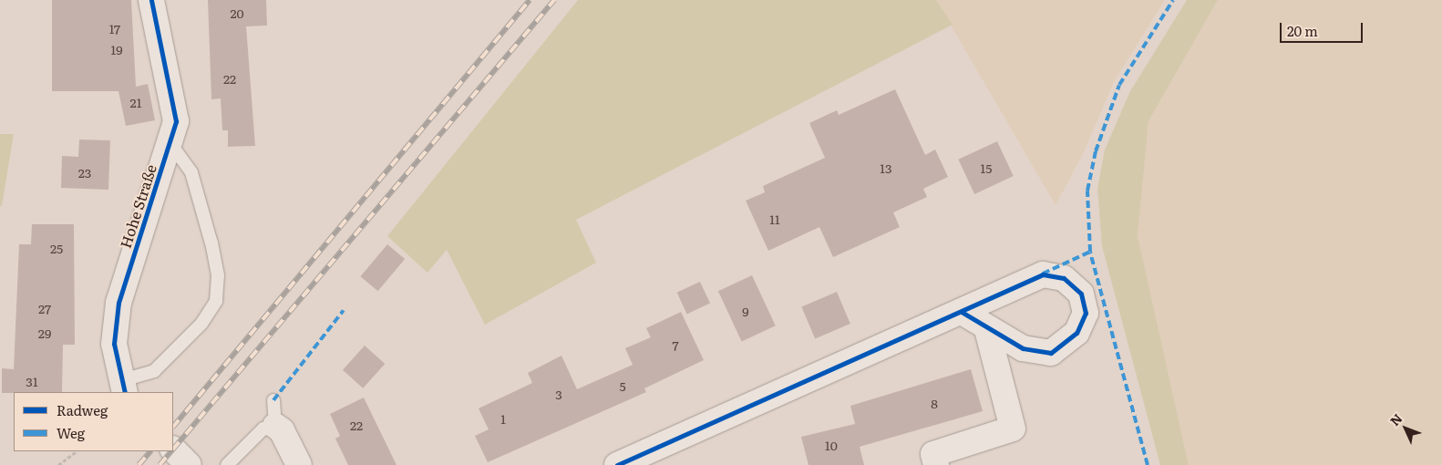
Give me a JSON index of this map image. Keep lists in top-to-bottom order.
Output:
{
  "streets": {
    "street": ["Hohe Straße"]
  },
  "house_numbers": [
    "20",
    "17",
    "19",
    "22",
    "21",
    "13",
    "15",
    "23",
    "11",
    "25",
    "27",
    "9",
    "29",
    "7",
    "31",
    "5",
    "3",
    "8",
    "1",
    "22",
    "10"
  ],
  "legend": ["Radweg", "Weg"],
  "scale_bar": "20 m",
  "north": "top left"
}
